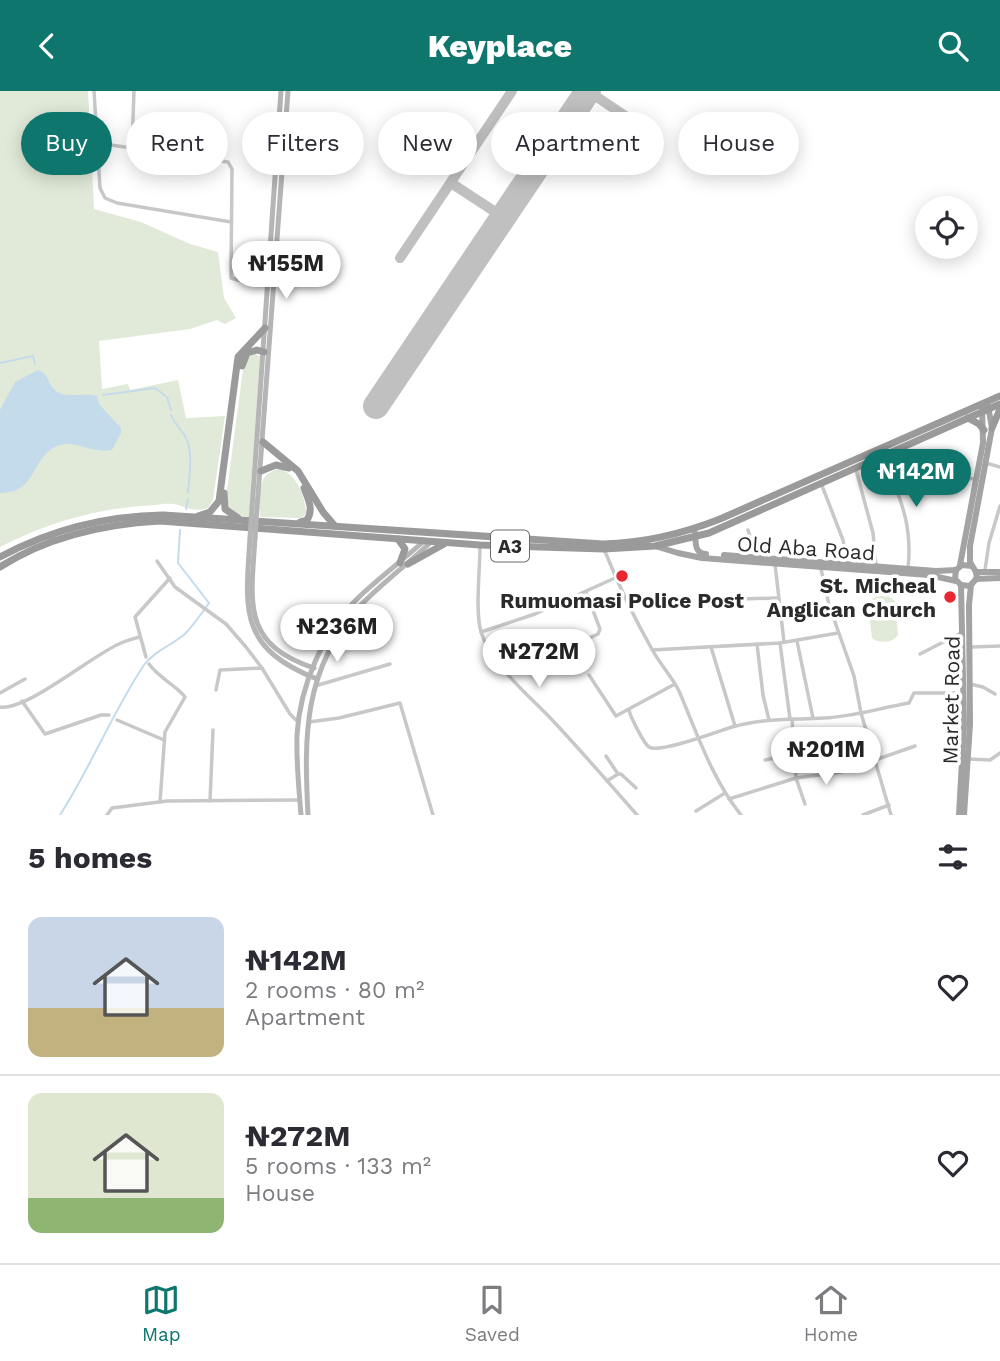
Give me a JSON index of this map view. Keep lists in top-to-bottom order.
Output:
{
  "streets": {
    "highway": ["A3"],
    "main road": ["Old Aba Road", "Market Road"]
  },
  "crossings": [
    ["A3", "Old Aba Road"],
    ["A3", "Market Road"],
    ["Old Aba Road", "Market Road"]
  ],
  "places": ["Rumuomasi Police Post", "St. Micheal Anglican Church"],
  "page": {
    "header": "Keyplace",
    "chip": [
      "Buy",
      "Rent",
      "Filters",
      "New",
      "Apartment",
      "House"
    ],
    "price": [
      "₦155M",
      "₦142M",
      "₦236M",
      "₦272M",
      "₦201M"
    ],
    "heading": "5 homes",
    "list": [
      {
        "name": "₦142M",
        "note": "2 rooms · 80 m² · Apartment"
      },
      {
        "name": "₦272M",
        "note": "5 rooms · 133 m² · House"
      }
    ],
    "tabs": ["Map", "Saved", "Home"]
  }
}
